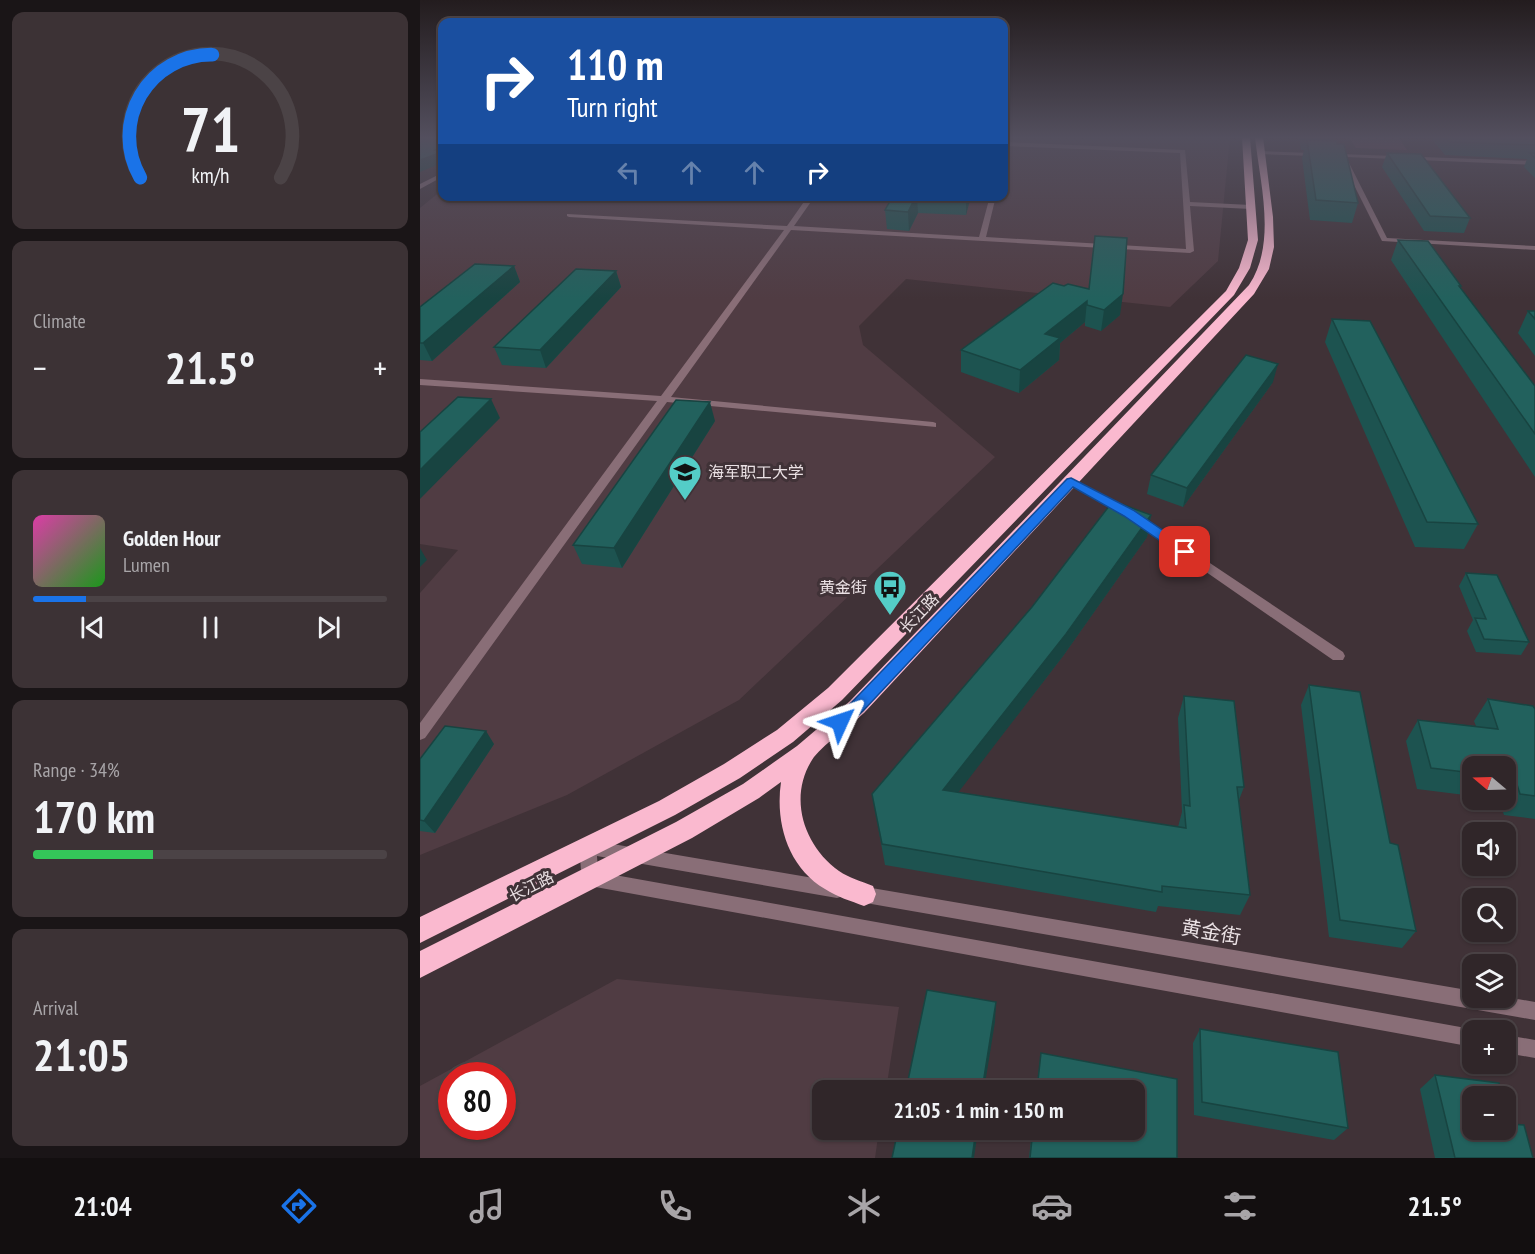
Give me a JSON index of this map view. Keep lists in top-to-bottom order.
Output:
{
  "streets": {
    "highway": ["长江路"],
    "street": ["黄金街"]
  },
  "crossings": [
    ["长江路", "黄金街"]
  ],
  "places": {
    "school or university": ["海军职工大学"],
    "bus stop": ["黄金街"]
  },
  "north": "left",
  "page": {
    "turn": ["110 m", "Turn right"],
    "tile": [
      "Climate",
      ["Range · 34%", "170 km"],
      ["Arrival", "21:05"]
    ],
    "heat": ["−", "21.5°", "+"],
    "song": ["Golden Hour", "Lumen"],
    "map_buttons": ["+", "−"],
    "limit": "80",
    "trip": "21:05 · 1 min · 150 m",
    "tabs": ["21:04", "21.5°"],
    "gauge": ["71", "km/h"]
  }
}
